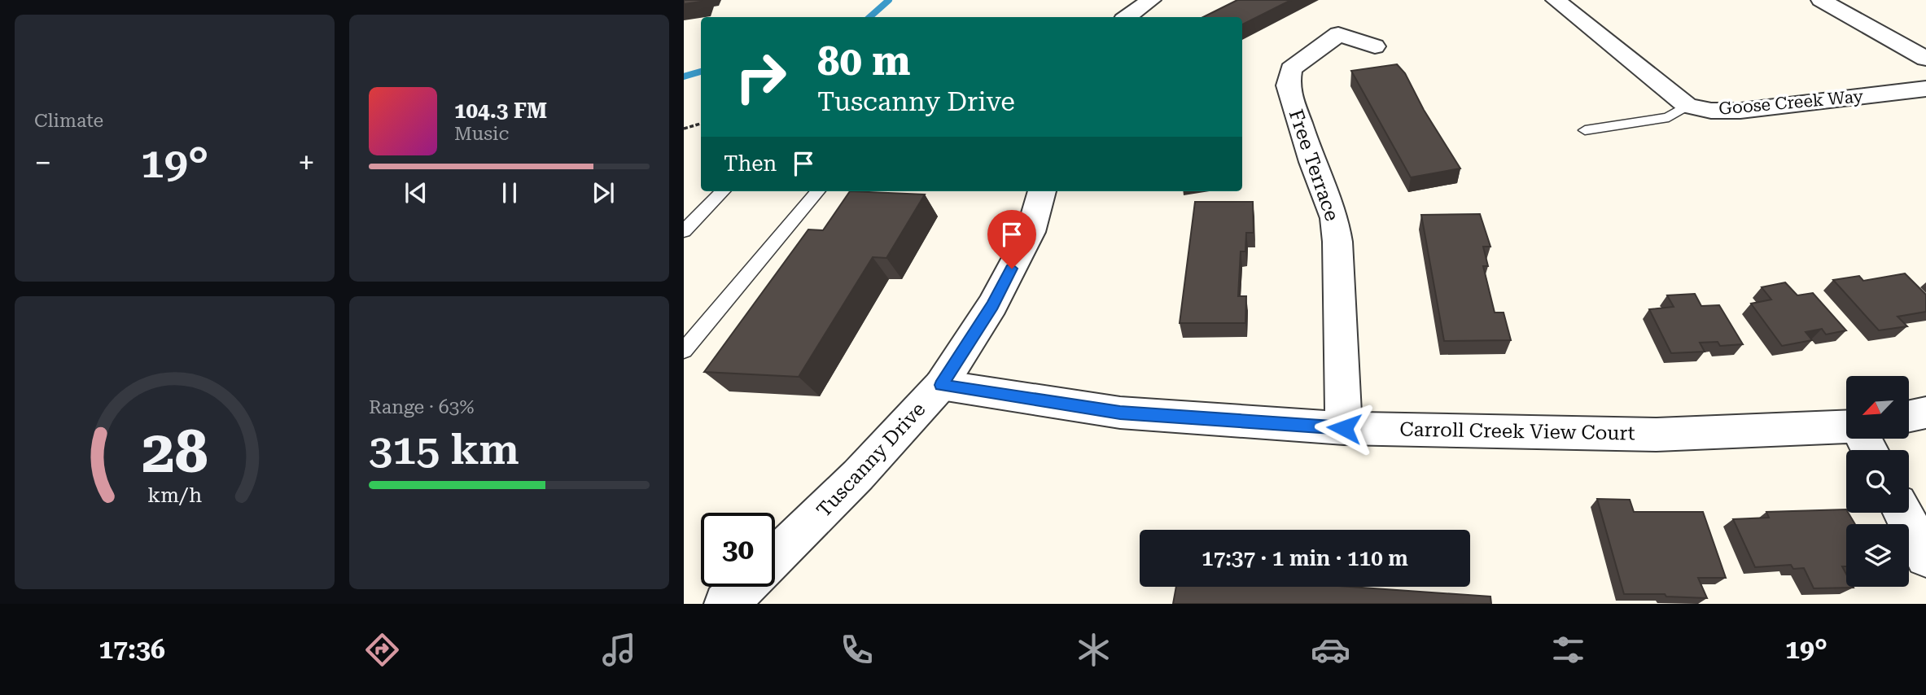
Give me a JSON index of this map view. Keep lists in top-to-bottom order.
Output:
{
  "streets": {
    "street": [
      "Goose Creek Way",
      "Free Terrace",
      "Carroll Creek View Court",
      "Tuscanny Drive"
    ]
  },
  "crossings": [
    ["Free Terrace", "Carroll Creek View Court"],
    ["Carroll Creek View Court", "Tuscanny Drive"]
  ],
  "north": "bottom left",
  "page": {
    "tile": [
      "Climate",
      ["Range · 63%", "315 km"]
    ],
    "turn": ["80 m", "Tuscanny Drive"],
    "song": ["104.3 FM", "Music"],
    "then": "Then",
    "heat": ["−", "19°", "+"],
    "limit": "30",
    "trip": "17:37 · 1 min · 110 m",
    "tabs": ["17:36", "19°"],
    "gauge": ["28", "km/h"]
  }
}
